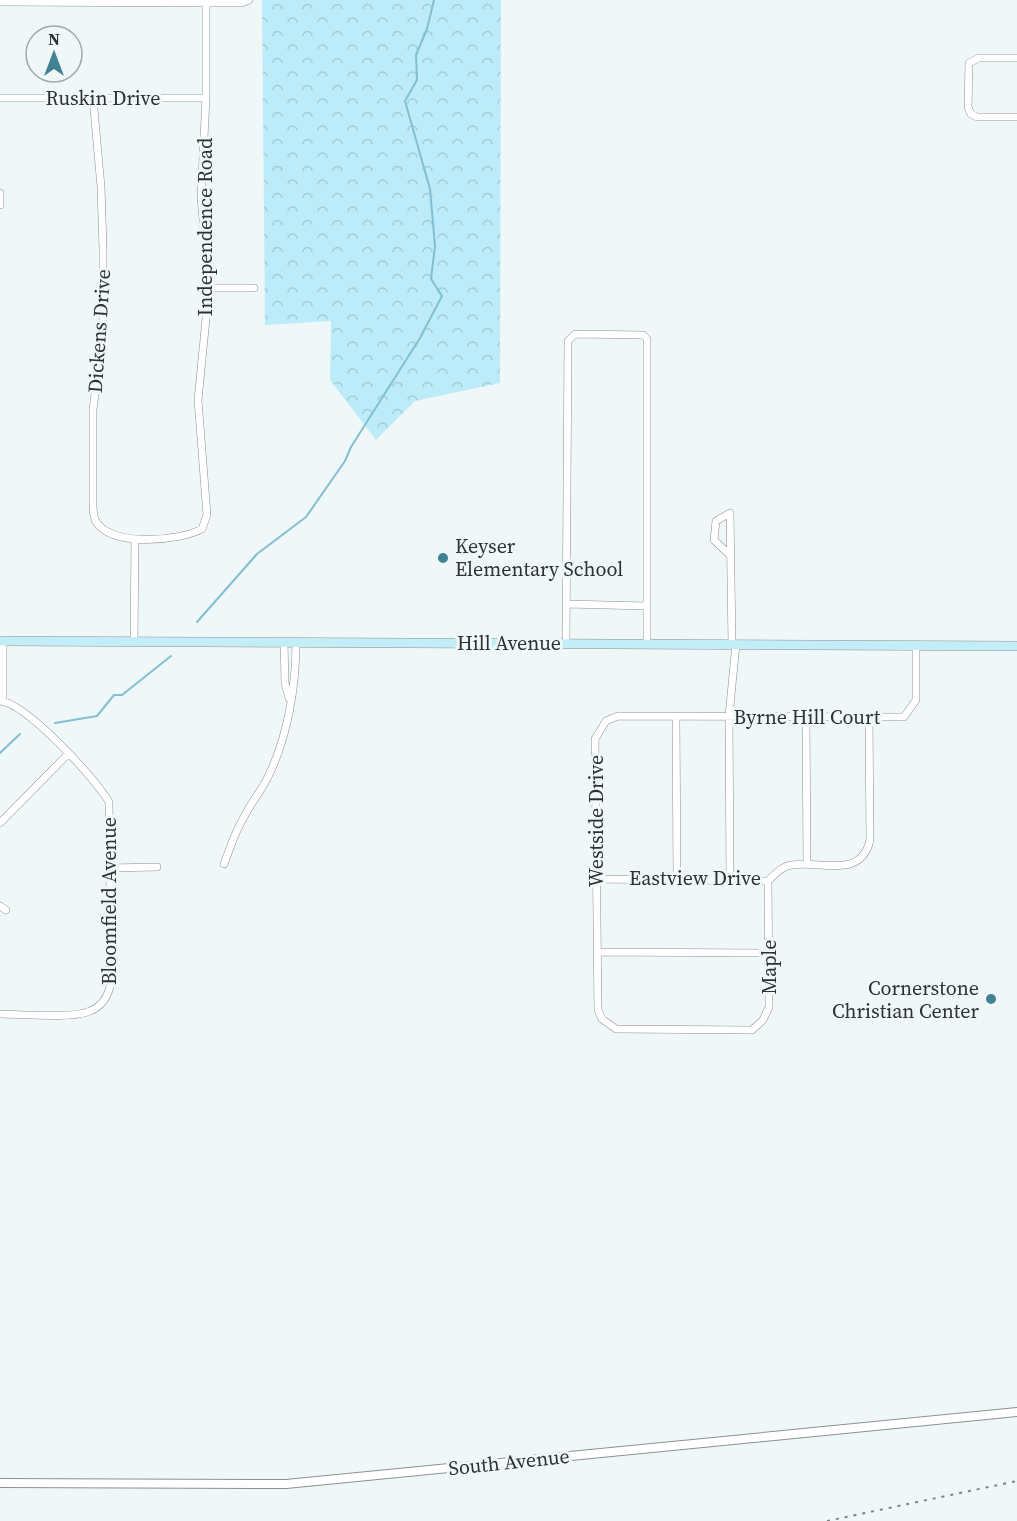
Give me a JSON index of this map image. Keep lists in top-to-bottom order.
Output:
{
  "streets": {
    "main road": ["Hill Avenue"],
    "street": [
      "Ruskin Drive",
      "Independence Road",
      "Dickens Drive",
      "Byrne Hill Court",
      "Westside Drive",
      "Eastview Drive",
      "Bloomfield Avenue",
      "Maple",
      "South Avenue"
    ]
  },
  "crossings": [
    ["Ruskin Drive", "Independence Road"],
    ["Ruskin Drive", "Dickens Drive"],
    ["Independence Road", "Dickens Drive"],
    ["Hill Avenue", "Byrne Hill Court"],
    ["Byrne Hill Court", "Westside Drive"],
    ["Byrne Hill Court", "Eastview Drive"],
    ["Westside Drive", "Eastview Drive"],
    ["Westside Drive", "Maple"],
    ["Eastview Drive", "Maple"]
  ],
  "places": ["Keyser Elementary School", "Cornerstone Christian Center"],
  "north": "top"
}
